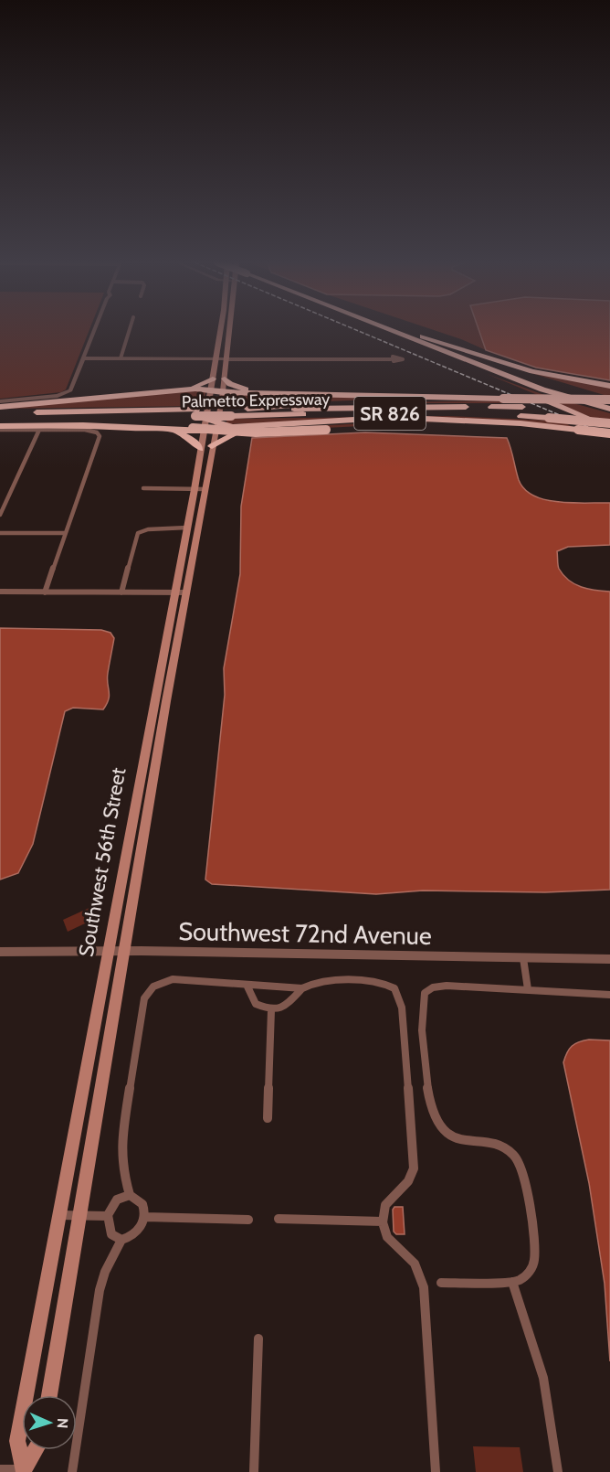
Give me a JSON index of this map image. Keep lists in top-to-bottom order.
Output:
{
  "streets": {
    "highway": ["Palmetto Expressway", "SR 826"],
    "main road": ["Southwest 56th Street"],
    "street": ["Southwest 72nd Avenue"]
  },
  "crossings": [
    ["Southwest 56th Street", "Southwest 72nd Avenue"]
  ],
  "north": "right"
}
